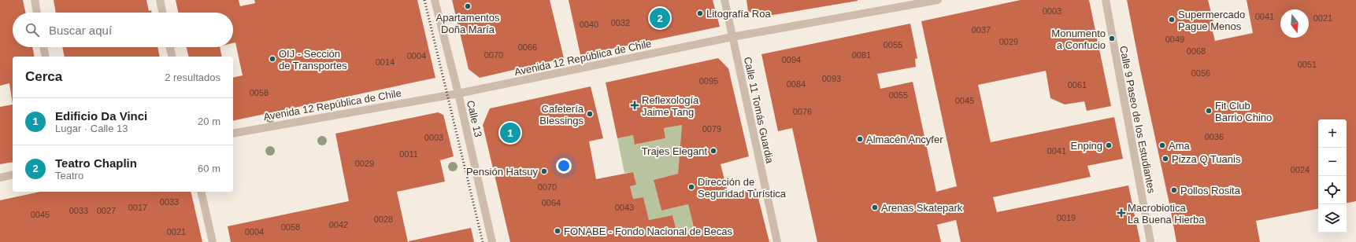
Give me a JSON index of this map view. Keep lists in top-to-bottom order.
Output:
{
  "streets": {
    "street": [
      "Avenida 12 República de Chile",
      "Calle 11 Tomás Guardia",
      "Calle 13",
      "Calle 9 Paseo de los Estudiantes"
    ]
  },
  "crossings": [
    ["Avenida 12 República de Chile", "Calle 11 Tomás Guardia"],
    ["Avenida 12 República de Chile", "Calle 13"]
  ],
  "places": {
    "other": [
      "Apartamentos Doña María",
      "Litografía Roa",
      "Supermercado Pague Menos",
      "Monumento a Confucio",
      "OIJ - Sección de Transportes",
      "Fit Club Barrio Chino",
      "Cafetería Blessings",
      "Almacén Ancyfer",
      "Enping",
      "Ama",
      "Trajes Elegant",
      "Pizza Q Tuanis",
      "Pensión Hatsuy",
      "Dirección de Seguridad Turística",
      "Pollos Rosita",
      "Arenas Skatepark",
      "FONABE - Fondo Nacional de Becas"
    ],
    "health": ["Reflexología Jaime Tang", "Macrobiotica La Buena Hierba"]
  },
  "house_numbers": [
    "0003",
    "0041",
    "0021",
    "0032",
    "0040",
    "0037",
    "0049",
    "0029",
    "0055",
    "0066",
    "0068",
    "0070",
    "0081",
    "0004",
    "0094",
    "0014",
    "0051",
    "0056",
    "0093",
    "0095",
    "0084",
    "0061",
    "0058",
    "0055",
    "0045",
    "0076",
    "0079",
    "0036",
    "0003",
    "0041",
    "0011",
    "0029",
    "0024",
    "0070",
    "0033",
    "0064",
    "0017",
    "0043",
    "0033",
    "0027",
    "0045",
    "0019",
    "0028",
    "0042",
    "0058",
    "0021",
    "0004"
  ],
  "north": "bottom",
  "page": {
    "pins": ["2", "1"],
    "search": "Buscar aquí",
    "heading": ["Cerca", "2 resultados"],
    "list": [
      {
        "mark": "1",
        "name": "Edificio Da Vinci",
        "note": "Lugar · Calle 13",
        "value": "20 m"
      },
      {
        "mark": "2",
        "name": "Teatro Chaplin",
        "note": "Teatro",
        "value": "60 m"
      }
    ],
    "map_buttons": ["+", "−"]
  }
}
